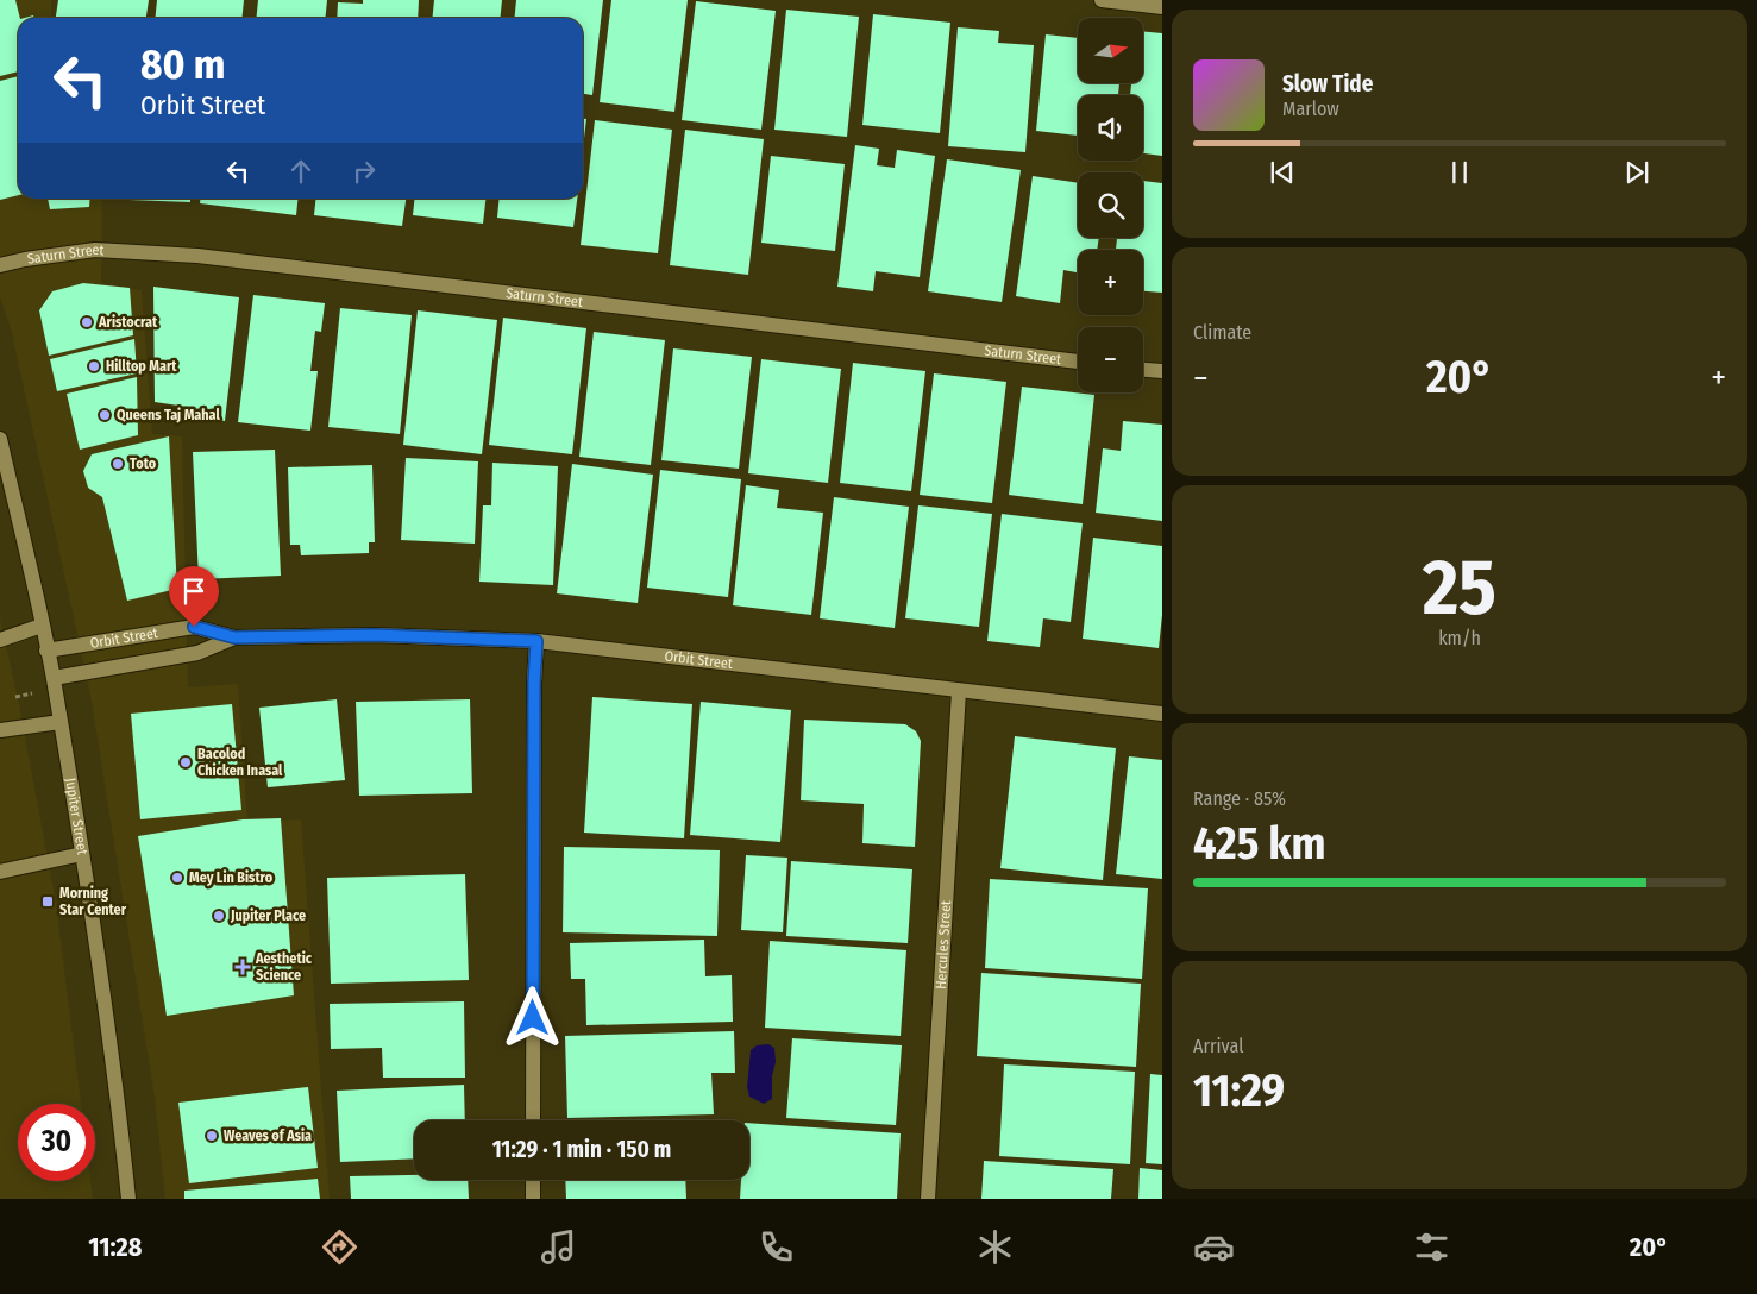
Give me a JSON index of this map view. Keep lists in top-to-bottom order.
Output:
{
  "streets": {
    "street": [
      "Saturn Street",
      "Orbit Street",
      "Jupiter Street",
      "Hercules Street"
    ]
  },
  "crossings": [
    ["Orbit Street", "Jupiter Street"],
    ["Orbit Street", "Hercules Street"]
  ],
  "places": {
    "other": [
      "Aristocrat",
      "Hilltop Mart",
      "Queens Taj Mahal",
      "Toto",
      "Bacolod Chicken Inasal",
      "Mey Lin Bistro",
      "Jupiter Place",
      "Weaves of Asia"
    ],
    "transit": ["Morning Star Center"],
    "health": ["Aesthetic Science"]
  },
  "north": "right",
  "page": {
    "map_buttons": ["+", "−"],
    "turn": ["80 m", "Orbit Street"],
    "song": ["Slow Tide", "Marlow"],
    "tile": [
      "Climate",
      ["25", "km/h"],
      ["Range · 85%", "425 km"],
      ["Arrival", "11:29"]
    ],
    "heat": ["−", "20°", "+"],
    "limit": "30",
    "trip": "11:29 · 1 min · 150 m",
    "tabs": ["11:28", "20°"]
  }
}
